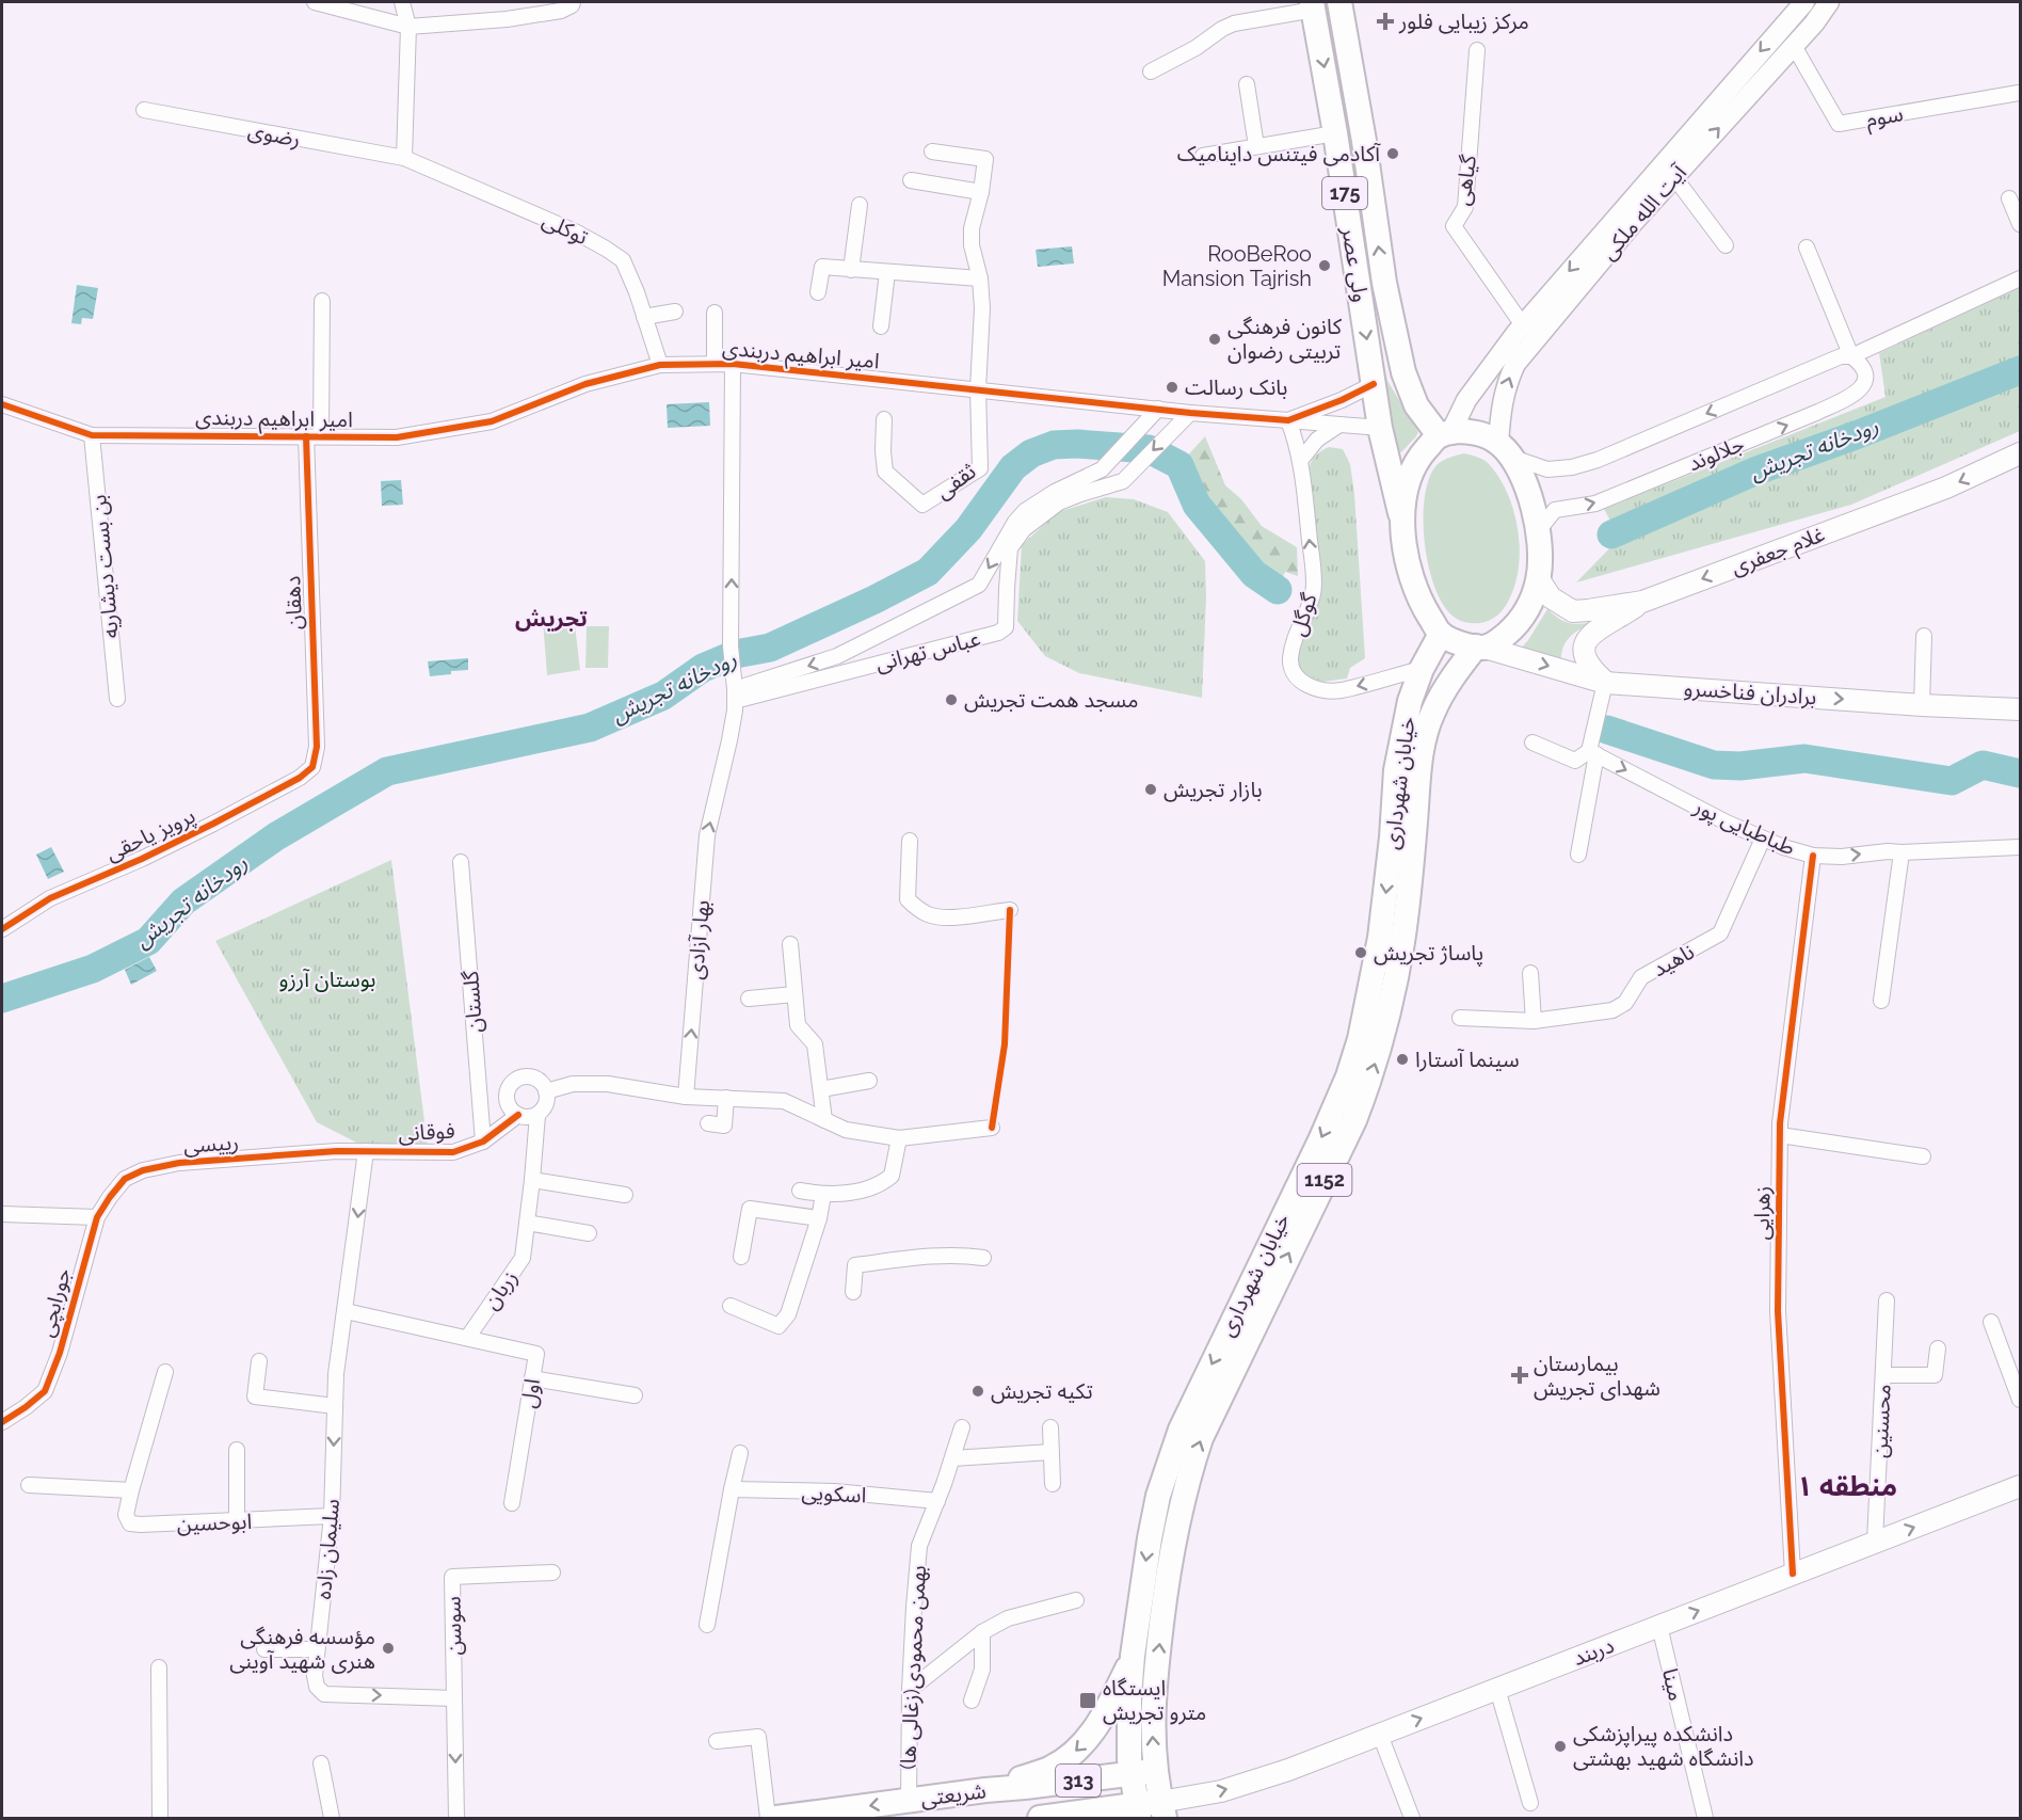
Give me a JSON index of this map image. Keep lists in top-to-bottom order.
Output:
{
  "streets": {
    "main road": [
      "175",
      "ولی عصر",
      "غلام جعفری",
      "برادران فناخسرو",
      "خیابان شهرداری",
      "1152",
      "دربند",
      "313",
      "شریعتی"
    ],
    "street": [
      "سوم",
      "رضوى",
      "گیاهی",
      "آیت الله ملکی",
      "توکلی",
      "امیر ابراهیم دربندی",
      "جلالوند",
      "ثقفی",
      "بن بست دیشاریه",
      "دهقان",
      "گوگل",
      "عباس تهرانی",
      "طباطبایی پور",
      "پرویز یاحقی",
      "بهار آزادی",
      "ناهید",
      "گلستان",
      "فوقانی",
      "رییسی",
      "زهرایی",
      "زربان",
      "جورابچی",
      "اول",
      "محسنین",
      "اسکویی",
      "ابوحسین",
      "سلیمان زاده",
      "سوسن",
      "بهمن محمودی(زغالی ها)",
      "مینا"
    ]
  },
  "crossings": [
    ["سوم", "آیت الله ملکی"],
    ["رضوى", "توکلی"],
    ["گیاهی", "آیت الله ملکی"],
    ["آیت الله ملکی", "ولی عصر"],
    ["آیت الله ملکی", "جلالوند"],
    ["آیت الله ملکی", "غلام جعفری"],
    ["آیت الله ملکی", "برادران فناخسرو"],
    ["آیت الله ملکی", "خیابان شهرداری"],
    ["توکلی", "امیر ابراهیم دربندی"],
    ["ولی عصر", "امیر ابراهیم دربندی"],
    ["ولی عصر", "جلالوند"],
    ["ولی عصر", "غلام جعفری"],
    ["ولی عصر", "برادران فناخسرو"],
    ["ولی عصر", "خیابان شهرداری"],
    ["امیر ابراهیم دربندی", "ثقفی"],
    ["امیر ابراهیم دربندی", "بن بست دیشاریه"],
    ["امیر ابراهیم دربندی", "دهقان"],
    ["امیر ابراهیم دربندی", "گوگل"],
    ["امیر ابراهیم دربندی", "عباس تهرانی"],
    ["جلالوند", "غلام جعفری"],
    ["جلالوند", "برادران فناخسرو"],
    ["جلالوند", "خیابان شهرداری"],
    ["غلام جعفری", "برادران فناخسرو"],
    ["غلام جعفری", "خیابان شهرداری"],
    ["دهقان", "پرویز یاحقی"],
    ["گوگل", "خیابان شهرداری"],
    ["عباس تهرانی", "بهار آزادی"],
    ["برادران فناخسرو", "خیابان شهرداری"],
    ["خیابان شهرداری", "1152"],
    ["خیابان شهرداری", "313"],
    ["خیابان شهرداری", "شریعتی"],
    ["طباطبایی پور", "ناهید"],
    ["طباطبایی پور", "زهرایی"],
    ["گلستان", "فوقانی"],
    ["فوقانی", "رییسی"],
    ["فوقانی", "زربان"],
    ["فوقانی", "سلیمان زاده"],
    ["رییسی", "جورابچی"],
    ["1152", "دربند"],
    ["1152", "شریعتی"],
    ["زهرایی", "دربند"],
    ["زربان", "اول"],
    ["محسنین", "دربند"],
    ["اسکویی", "بهمن محمودی(زغالی ها)"],
    ["ابوحسین", "سلیمان زاده"],
    ["سلیمان زاده", "سوسن"],
    ["دربند", "مینا"],
    ["بهمن محمودی(زغالی ها)", "شریعتی"]
  ],
  "one_way": [
    "غلام جعفری",
    "عباس تهرانی",
    "برادران فناخسرو",
    "طباطبایی پور",
    "بهار آزادی",
    "دربند"
  ],
  "districts": ["تجریش", "منطقه ۱"],
  "water": ["رودخانه تجریش"],
  "parks": ["بوستان آرزو"],
  "places": {
    "health": ["مرکز زیبایی فلور", "بیمارستان شهدای تجریش"],
    "other": [
      "آکادمی فیتنس داینامیک",
      "RooBeRoo Mansion Tajrish",
      "کانون فرهنگی تربیتی رضوان",
      "بانک رسالت",
      "مسجد همت تجریش",
      "بازار تجریش",
      "پاساژ تجریش",
      "سینما آستارا",
      "تکیه تجریش",
      "مؤسسه فرهنگی هنری شهید آوینی",
      "دانشکده پیراپزشکی دانشگاه شهید بهشتی"
    ],
    "transit": ["ایستگاه مترو تجریش"]
  }
}
